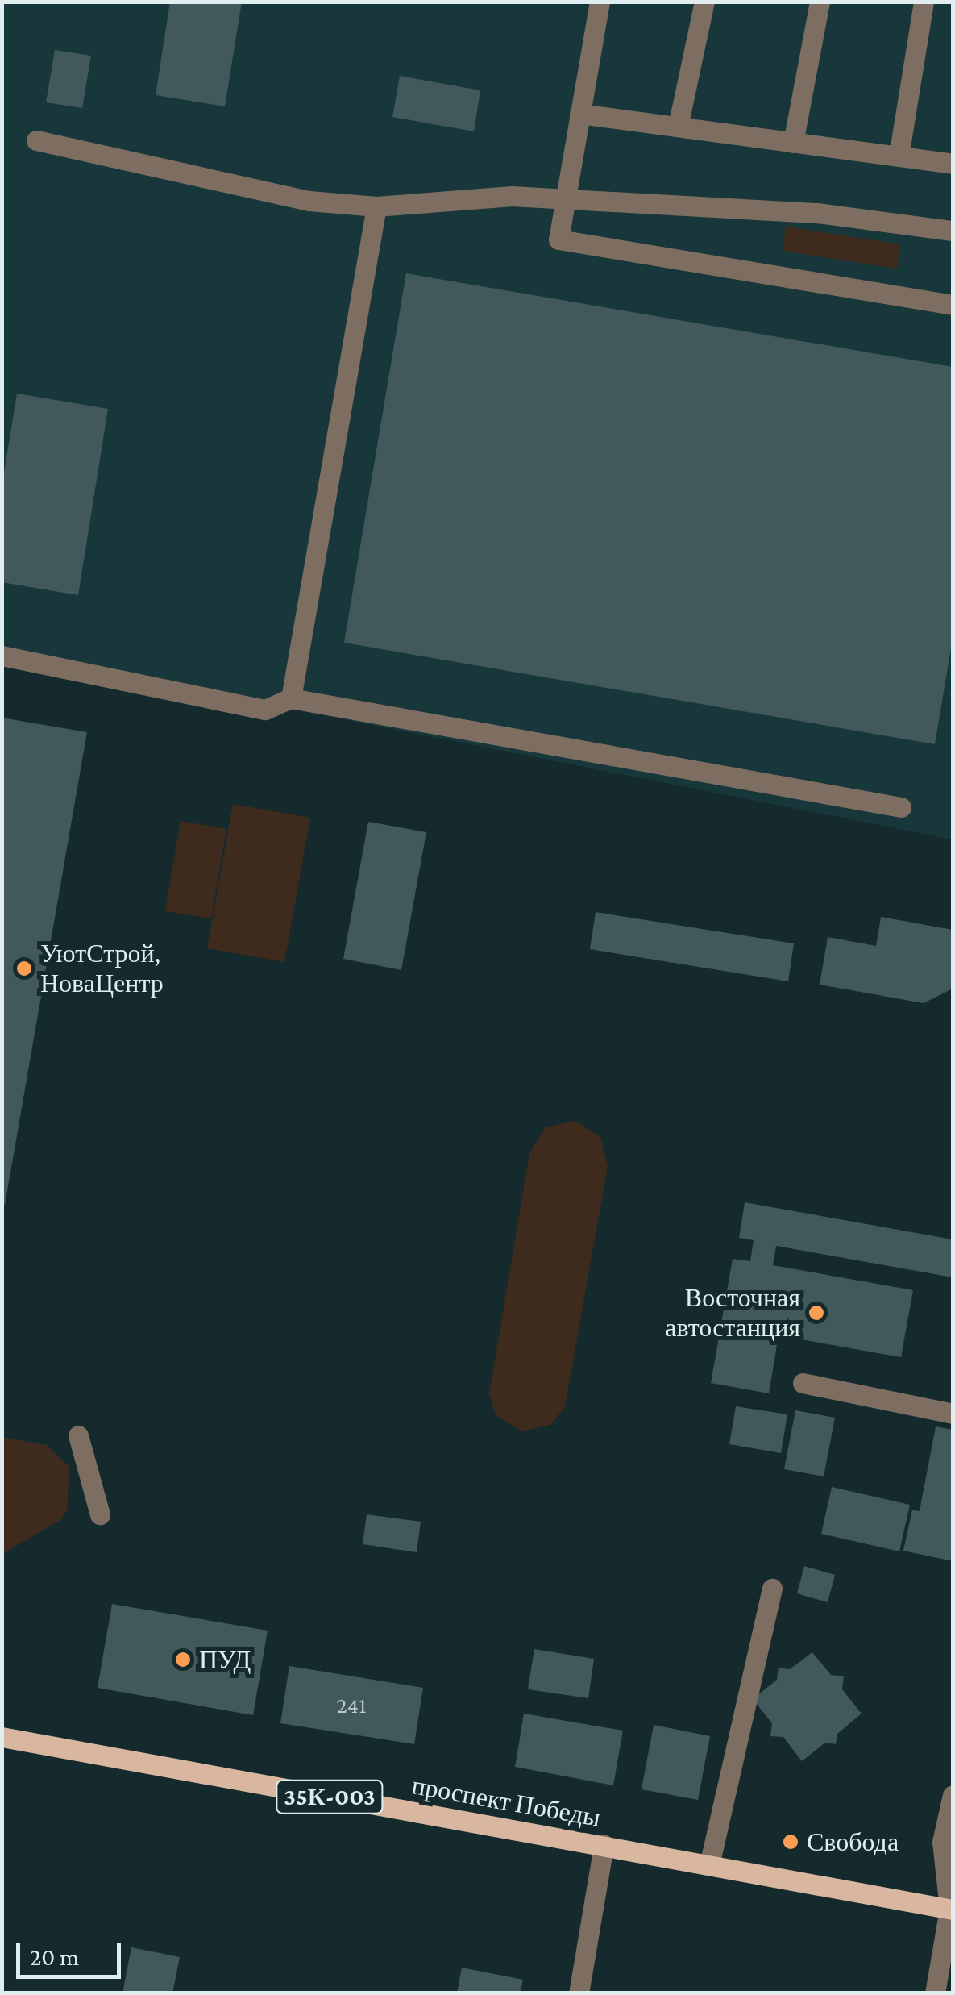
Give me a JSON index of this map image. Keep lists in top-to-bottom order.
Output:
{
  "streets": {
    "main road": ["35К-003", "проспект Победы"]
  },
  "places": [
    "УютСтрой, НоваЦентр",
    "Восточная автостанция",
    "ПУД",
    "Свобода"
  ],
  "house_numbers": ["241"],
  "scale_bar": "20 m"
}
